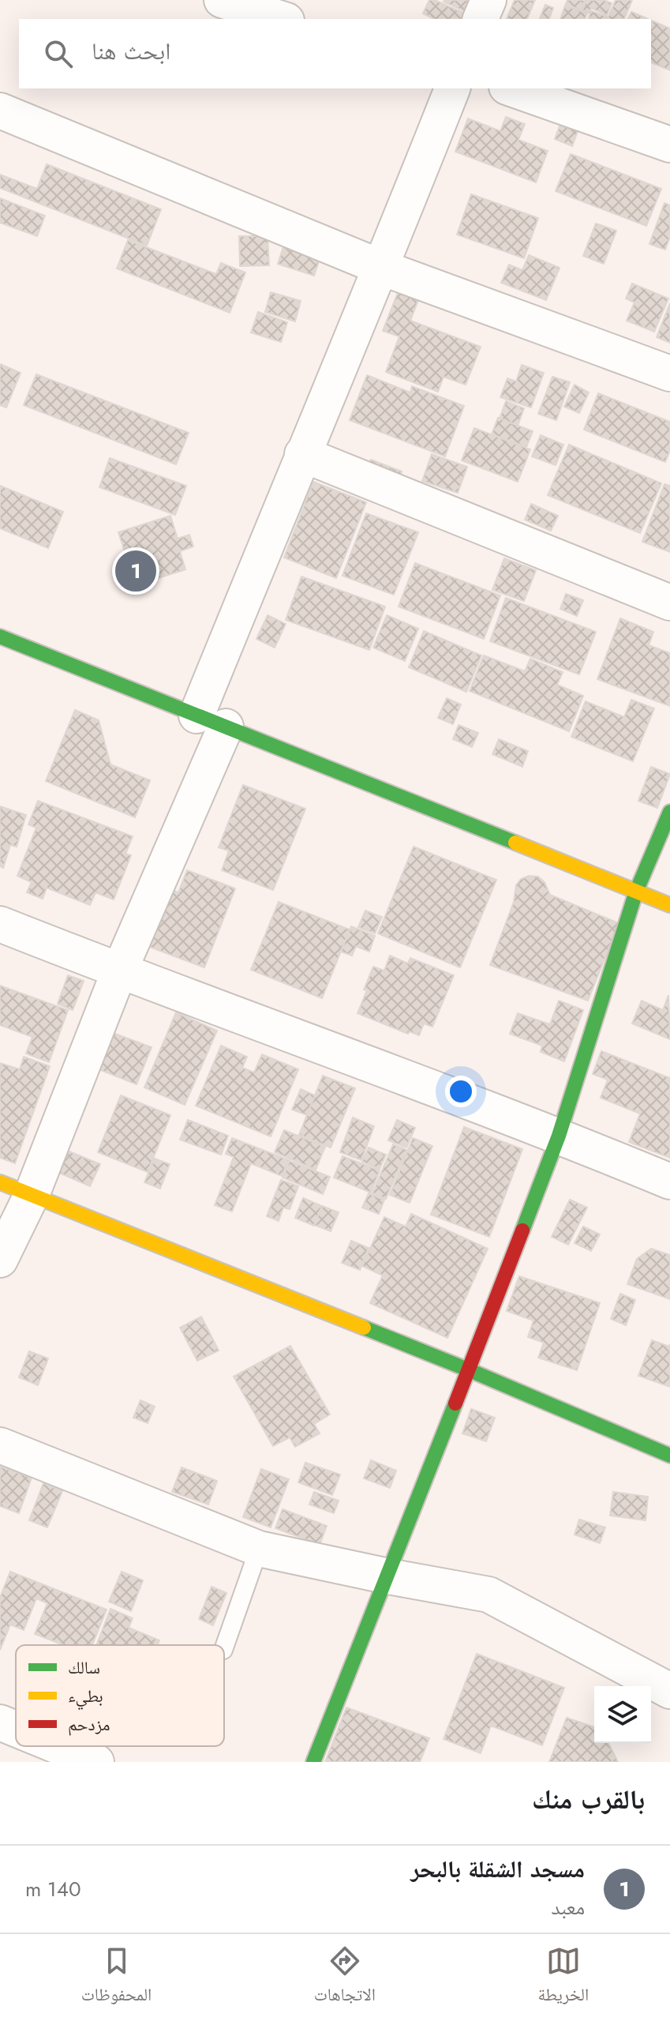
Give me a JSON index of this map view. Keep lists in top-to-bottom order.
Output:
{
  "legend": ["سالك", "بطيء", "مزدحم"],
  "page": {
    "search": "ابحث هنا",
    "pins": "1",
    "heading": "بالقرب منك",
    "list": [
      {
        "mark": "1",
        "name": "مسجد الشقلة بالبحر",
        "note": "معبد",
        "value": "140 m"
      }
    ],
    "nav": ["الخريطة", "الاتجاهات", "المحفوظات"]
  }
}
